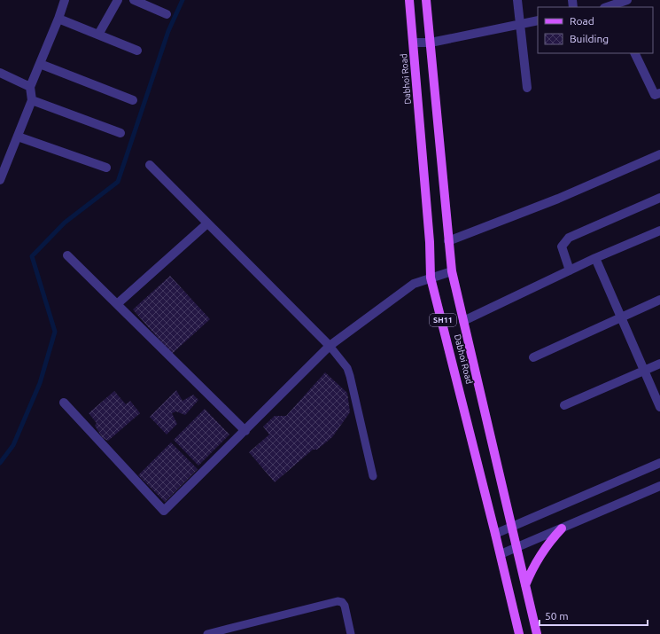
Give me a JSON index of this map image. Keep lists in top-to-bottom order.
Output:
{
  "streets": {
    "main road": ["Dabhoi Road", "SH11"]
  },
  "legend": ["Road", "Building"],
  "scale_bar": "50 m"
}
